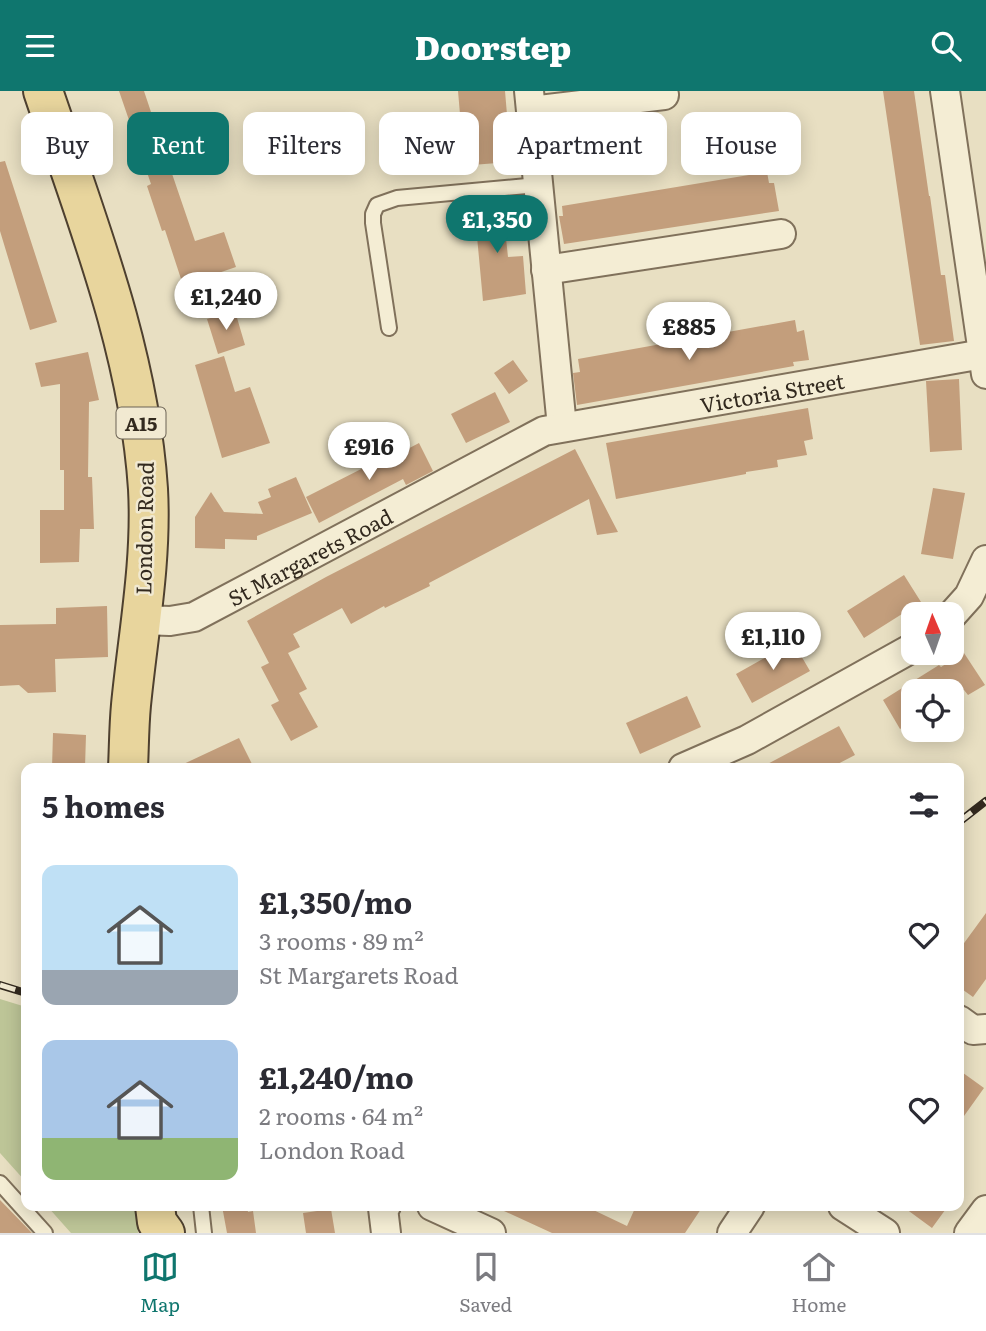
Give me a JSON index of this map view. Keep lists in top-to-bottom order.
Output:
{
  "streets": {
    "main road": ["A15", "London Road"],
    "street": ["Victoria Street", "St Margarets Road"]
  },
  "crossings": [
    ["Victoria Street", "St Margarets Road"],
    ["London Road", "St Margarets Road"]
  ],
  "north": "top",
  "page": {
    "header": "Doorstep",
    "chip": [
      "Buy",
      "Rent",
      "Filters",
      "New",
      "Apartment",
      "House"
    ],
    "price": [
      "£1,350",
      "£1,240",
      "£885",
      "£916",
      "£1,110"
    ],
    "heading": "5 homes",
    "list": [
      {
        "name": "£1,350/mo",
        "note": "3 rooms · 89 m² · St Margarets Road"
      },
      {
        "name": "£1,240/mo",
        "note": "2 rooms · 64 m² · London Road"
      }
    ],
    "tabs": ["Map", "Saved", "Home"]
  }
}
